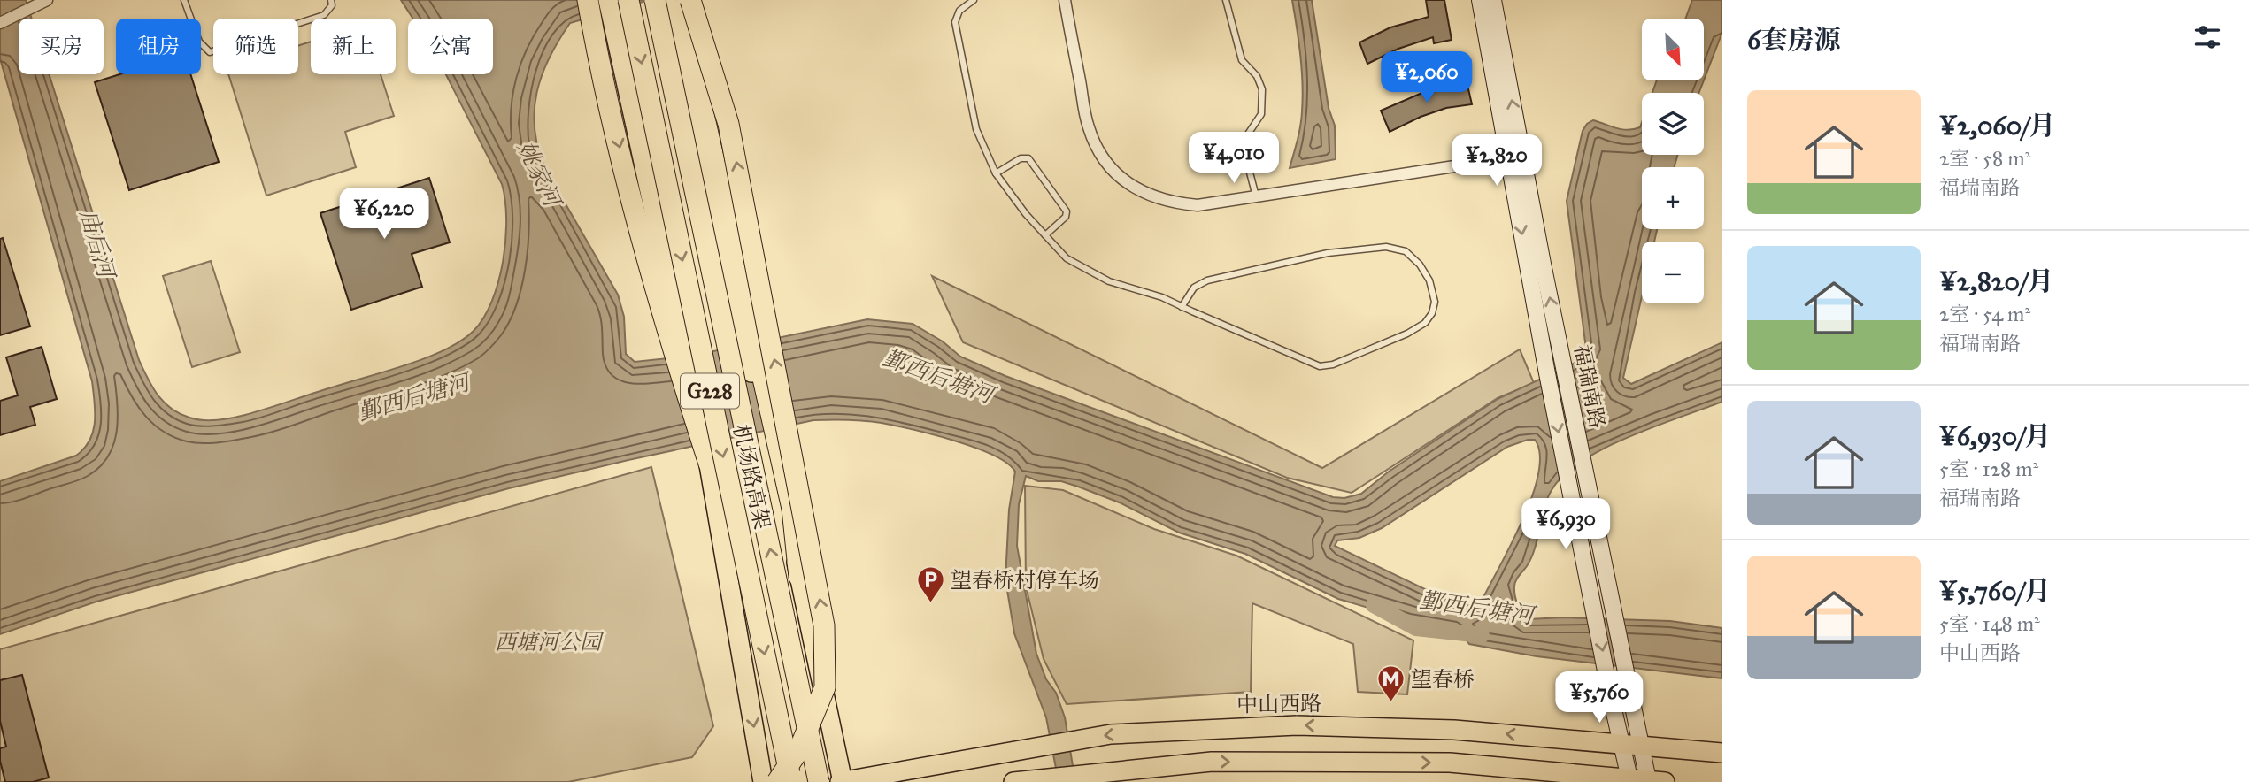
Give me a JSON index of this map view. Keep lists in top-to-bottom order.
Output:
{
  "streets": {
    "highway": ["G228", "机场路高架"],
    "main road": ["中山西路"],
    "street": ["福瑞南路"]
  },
  "crossings": [
    ["福瑞南路", "中山西路"]
  ],
  "water": ["姚家河", "庙后河", "鄞西后塘河"],
  "parks": ["西塘河公园"],
  "places": {
    "parking": ["望春桥村停车场"],
    "metro station": ["望春桥"]
  },
  "north": "bottom right",
  "page": {
    "heading": "6套房源",
    "map_buttons": ["+", "−"],
    "chip": [
      "买房",
      "租房",
      "筛选",
      "新上",
      "公寓"
    ],
    "price": [
      "¥2,060",
      "¥4,010",
      "¥2,820",
      "¥6,220",
      "¥6,930",
      "¥5,760"
    ],
    "list": [
      {
        "name": "¥2,060/月",
        "note": "2室 · 58 m² · 福瑞南路"
      },
      {
        "name": "¥2,820/月",
        "note": "2室 · 54 m² · 福瑞南路"
      },
      {
        "name": "¥6,930/月",
        "note": "5室 · 128 m² · 福瑞南路"
      },
      {
        "name": "¥5,760/月",
        "note": "5室 · 148 m² · 中山西路"
      }
    ]
  }
}
